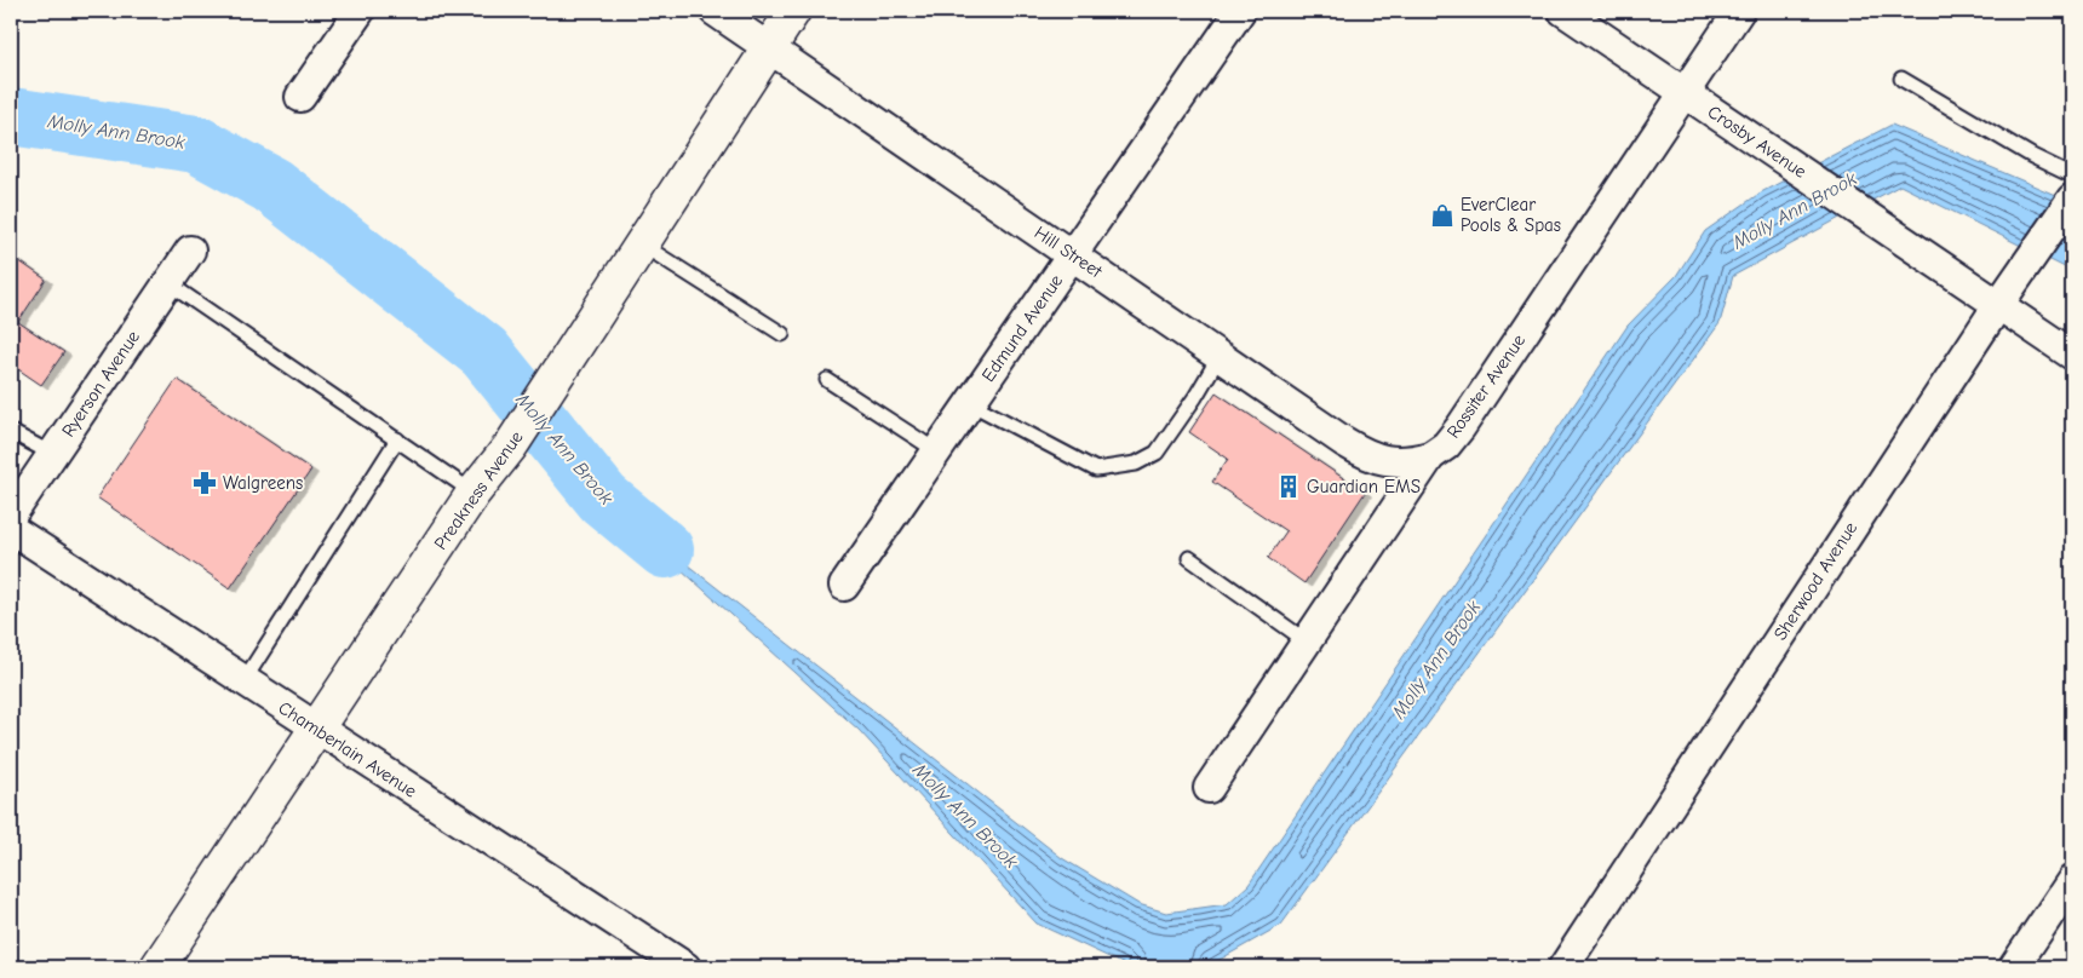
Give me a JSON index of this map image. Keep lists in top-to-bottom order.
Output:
{
  "streets": {
    "main road": ["Preakness Avenue"],
    "street": [
      "Crosby Avenue",
      "Hill Street",
      "Edmund Avenue",
      "Ryerson Avenue",
      "Rossiter Avenue",
      "Sherwood Avenue",
      "Chamberlain Avenue"
    ]
  },
  "crossings": [
    ["Crosby Avenue", "Rossiter Avenue"],
    ["Crosby Avenue", "Sherwood Avenue"],
    ["Hill Street", "Edmund Avenue"],
    ["Hill Street", "Rossiter Avenue"],
    ["Hill Street", "Preakness Avenue"],
    ["Preakness Avenue", "Chamberlain Avenue"]
  ],
  "water": ["Molly Ann Brook"],
  "places": {
    "shop": ["EverClear Pools & Spas"],
    "pharmacy": ["Walgreens"],
    "building": ["Guardian EMS"]
  }
}
